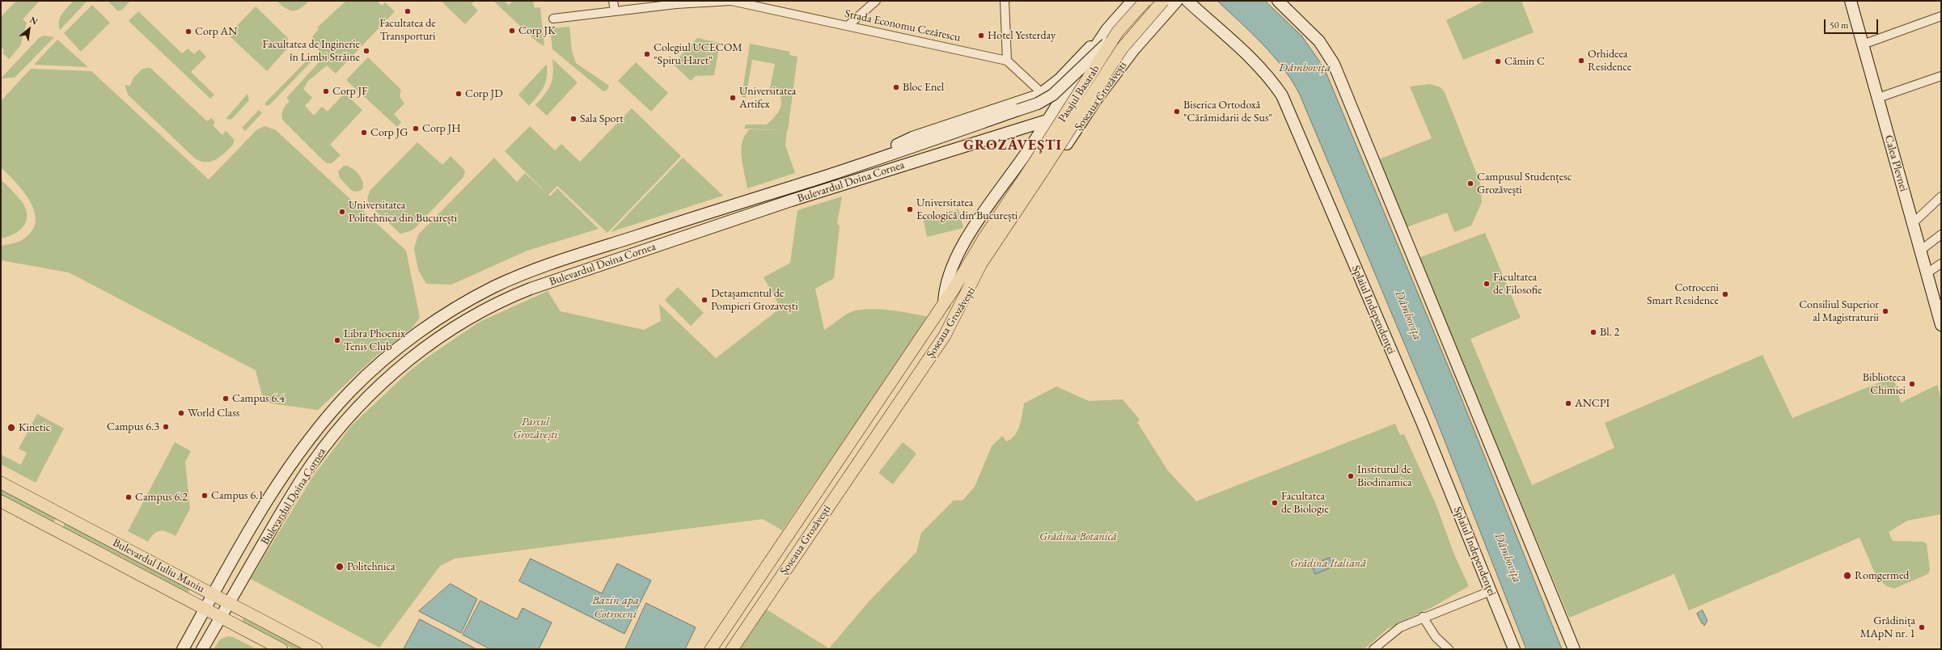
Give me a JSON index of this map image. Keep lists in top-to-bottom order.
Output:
{
  "streets": {
    "main road": [
      "Pasajul Basarab",
      "Șoseaua Grozăvești",
      "Calea Plevnei",
      "Bulevardul Doina Cornea",
      "Splaiul Independenței",
      "Bulevardul Iuliu Maniu"
    ],
    "street": ["Strada Economu Cezărescu"]
  },
  "crossings": [
    ["Pasajul Basarab", "Șoseaua Grozăvești"],
    ["Pasajul Basarab", "Bulevardul Doina Cornea"],
    ["Șoseaua Grozăvești", "Bulevardul Doina Cornea"],
    ["Bulevardul Doina Cornea", "Bulevardul Iuliu Maniu"]
  ],
  "districts": ["GROZĂVEŞTI"],
  "water": ["Dâmbovița", "Bazin apa Cotroceni"],
  "parks": ["Parcul Grozăvești", "Grădina Botanică", "Grădina Italiană"],
  "places": [
    "Facultatea de Transporturi",
    "Corp JK",
    "Corp AN",
    "Hotel Yesterday",
    "Facultatea de Inginerie în Limbi Străine",
    "Colegiul UCECOM \"Spiru Haret\"",
    "Orhideea Residence",
    "Cămin C",
    "Bloc Enel",
    "Corp JF",
    "Corp JD",
    "Universitatea Artifex",
    "Biserica Ortodoxă \"Cărămidarii de Sus\"",
    "Sala Sport",
    "Corp JH",
    "Corp JG",
    "Campusul Studențesc Grozăvești",
    "Universitatea Ecologică din București",
    "Universitatea Politehnica din București",
    "Facultatea de Filosofie",
    "Cotroceni Smart Residence",
    "Detașamentul de Pompieri Grozavești",
    "Consiliul Superior al Magistraturii",
    "Bl. 2",
    "Libra Phoenix Tenis Club",
    "Biblioteca Chimiei",
    "Campus 6.4",
    "ANCPI",
    "World Class",
    "Campus 6.3",
    "Kinetic",
    "Institutul de Biodinamica",
    "Campus 6.1",
    "Campus 6.2",
    "Facultatea de Biologie",
    "Politehnica",
    "Romgermed",
    "Grădinița MApN nr. 1"
  ],
  "scale_bar": "50 m",
  "north": "top right"
}
